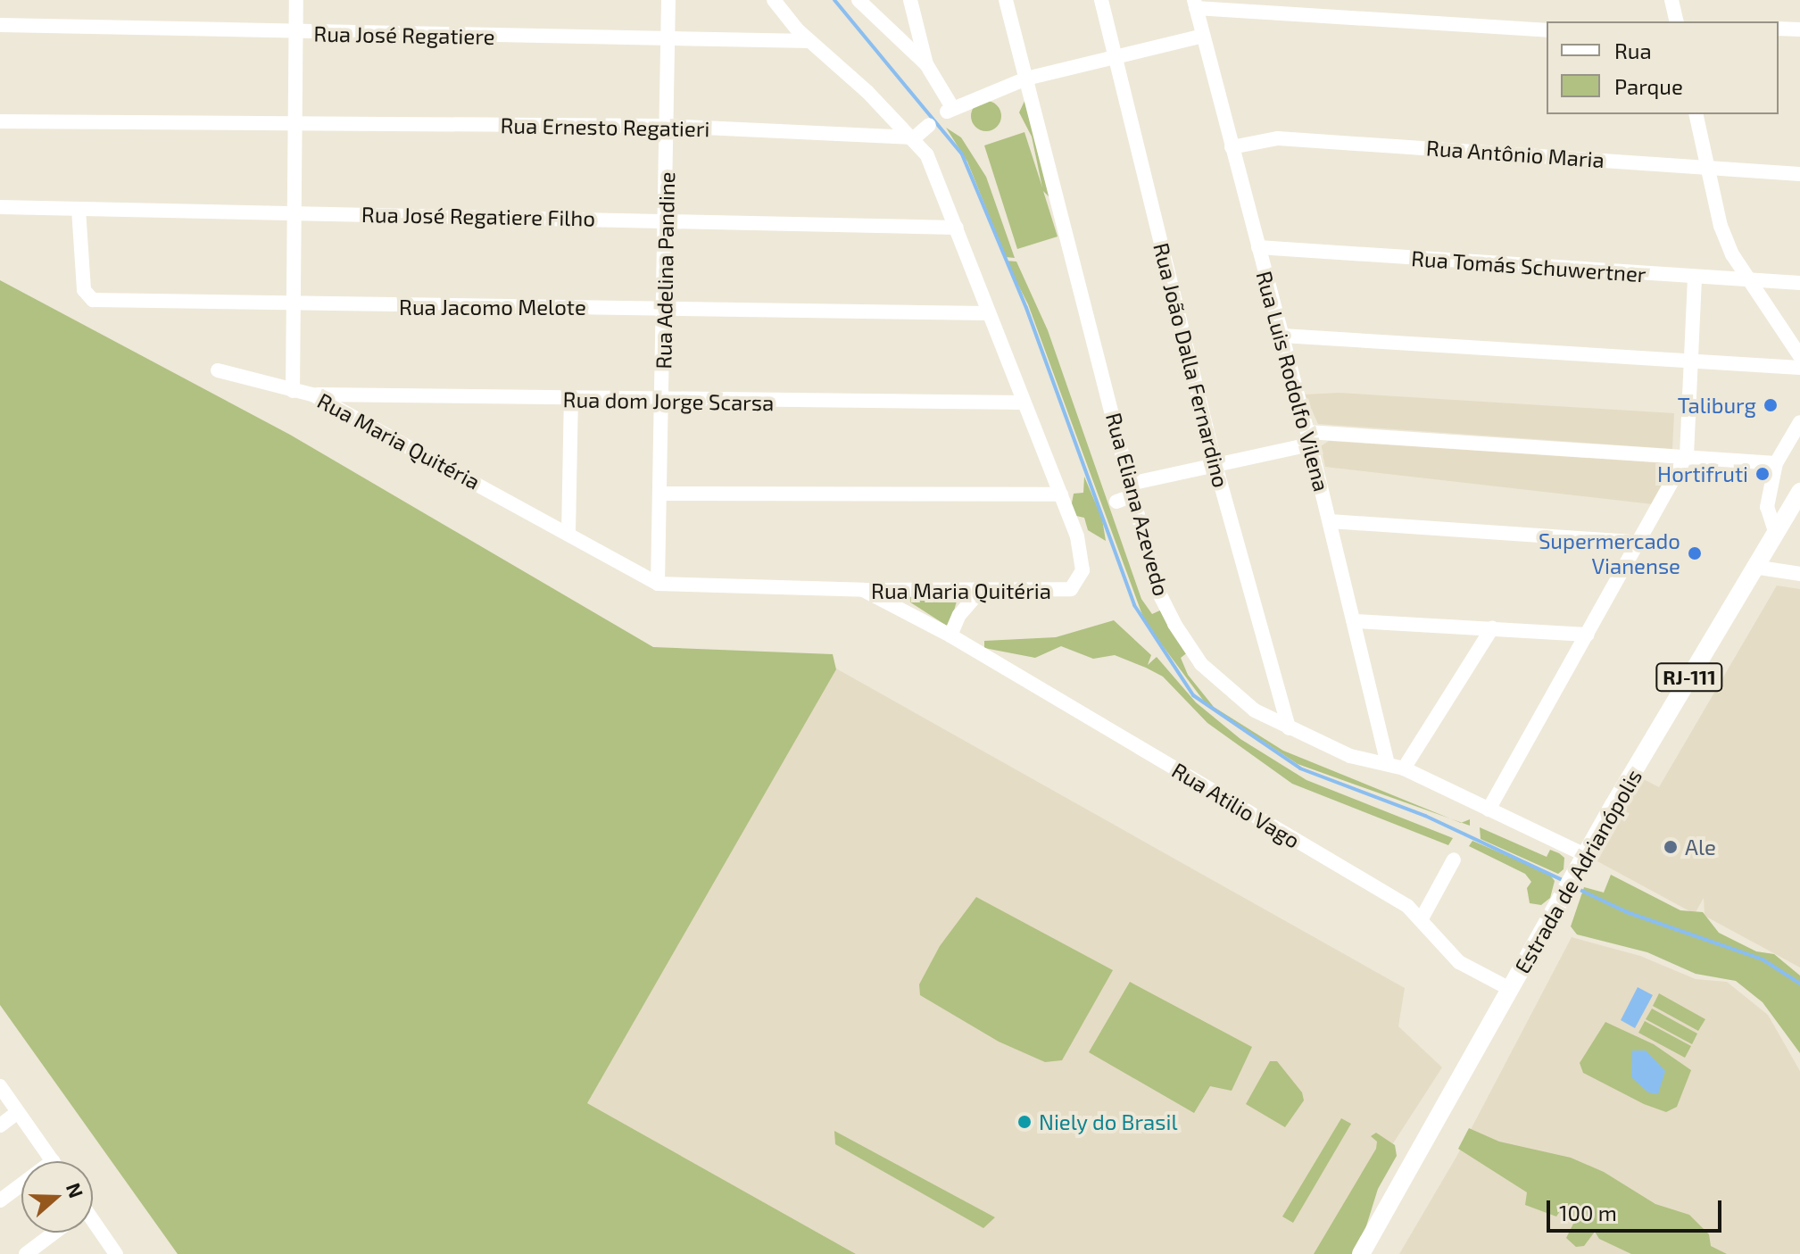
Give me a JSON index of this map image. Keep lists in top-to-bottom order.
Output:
{
  "streets": {
    "main road": ["RJ-111", "Estrada de Adrianópolis"],
    "street": [
      "Rua José Regatiere",
      "Rua Ernesto Regatieri",
      "Rua Antônio Maria",
      "Rua José Regatiere Filho",
      "Rua Tomás Schuwertner",
      "Rua Adelina Pandine",
      "Rua Jacomo Melote",
      "Rua João Dalla Fernardino",
      "Rua Luis Rodolfo Vilena",
      "Rua dom Jorge Scarsa",
      "Rua Maria Quitéria",
      "Rua Eliana Azevedo",
      "Rua Atilio Vago"
    ]
  },
  "crossings": [
    ["Rua José Regatiere", "Rua Adelina Pandine"],
    ["Rua José Regatiere", "Rua Maria Quitéria"],
    ["Rua Ernesto Regatieri", "Rua Adelina Pandine"],
    ["Rua Ernesto Regatieri", "Rua Maria Quitéria"],
    ["Rua Antônio Maria", "Rua Luis Rodolfo Vilena"],
    ["Rua José Regatiere Filho", "Rua Adelina Pandine"],
    ["Rua José Regatiere Filho", "Rua Jacomo Melote"],
    ["Rua José Regatiere Filho", "Rua Maria Quitéria"],
    ["Rua Tomás Schuwertner", "Rua Luis Rodolfo Vilena"],
    ["Rua Adelina Pandine", "Rua Jacomo Melote"],
    ["Rua Adelina Pandine", "Rua dom Jorge Scarsa"],
    ["Rua Adelina Pandine", "Rua Maria Quitéria"],
    ["Rua Jacomo Melote", "Rua Maria Quitéria"],
    ["Rua João Dalla Fernardino", "Rua Eliana Azevedo"],
    ["Rua Luis Rodolfo Vilena", "Rua Eliana Azevedo"],
    ["Rua dom Jorge Scarsa", "Rua Maria Quitéria"],
    ["Rua Maria Quitéria", "Rua Atilio Vago"],
    ["Rua Eliana Azevedo", "Estrada de Adrianópolis"],
    ["Rua Atilio Vago", "Estrada de Adrianópolis"]
  ],
  "places": [
    "Taliburg",
    "Hortifruti",
    "Supermercado Vianense",
    "Ale",
    "Niely do Brasil"
  ],
  "legend": ["Rua", "Parque"],
  "scale_bar": "100 m",
  "north": "right"
}
